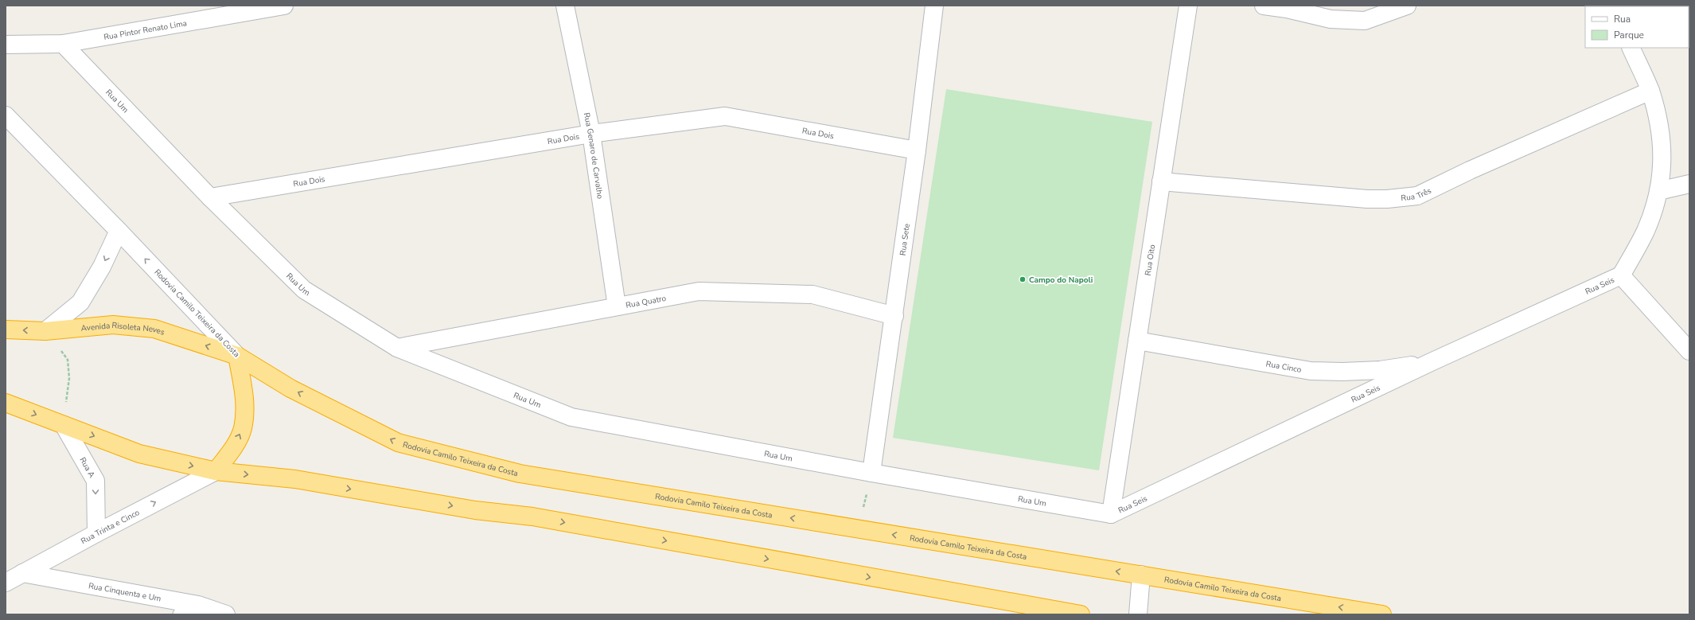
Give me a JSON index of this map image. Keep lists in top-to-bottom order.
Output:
{
  "streets": {
    "highway": ["Rodovia Camilo Teixeira da Costa", "Avenida Risoleta Neves"],
    "street": [
      "Rua Pintor Renato Lima",
      "Rua Um",
      "Rua Dois",
      "Rua Genaro de Carvalho",
      "Rua Três",
      "Rua Sete",
      "Rua Oito",
      "Rua Seis",
      "Rua Quatro",
      "Rua Cinco",
      "Rua A",
      "Rua Trinta e Cinco",
      "Rua Cinquenta e Um"
    ]
  },
  "crossings": [
    ["Rua Pintor Renato Lima", "Rua Um"],
    ["Rua Um", "Rua Dois"],
    ["Rua Um", "Rua Sete"],
    ["Rua Um", "Rua Oito"],
    ["Rua Um", "Rua Seis"],
    ["Rua Um", "Rua Quatro"],
    ["Rua Dois", "Rua Genaro de Carvalho"],
    ["Rua Dois", "Rua Sete"],
    ["Rua Genaro de Carvalho", "Rua Quatro"],
    ["Rua Três", "Rua Oito"],
    ["Rua Sete", "Rua Quatro"],
    ["Rua Oito", "Rua Seis"],
    ["Rua Oito", "Rua Cinco"],
    ["Rua Seis", "Rua Cinco"],
    ["Rodovia Camilo Teixeira da Costa", "Avenida Risoleta Neves"],
    ["Rua A", "Rua Trinta e Cinco"],
    ["Rua Trinta e Cinco", "Rua Cinquenta e Um"]
  ],
  "one_way": ["Rodovia Camilo Teixeira da Costa", "Rua A", "Rua Trinta e Cinco"],
  "places": ["Campo do Napoli"],
  "legend": ["Rua", "Parque"]
}
